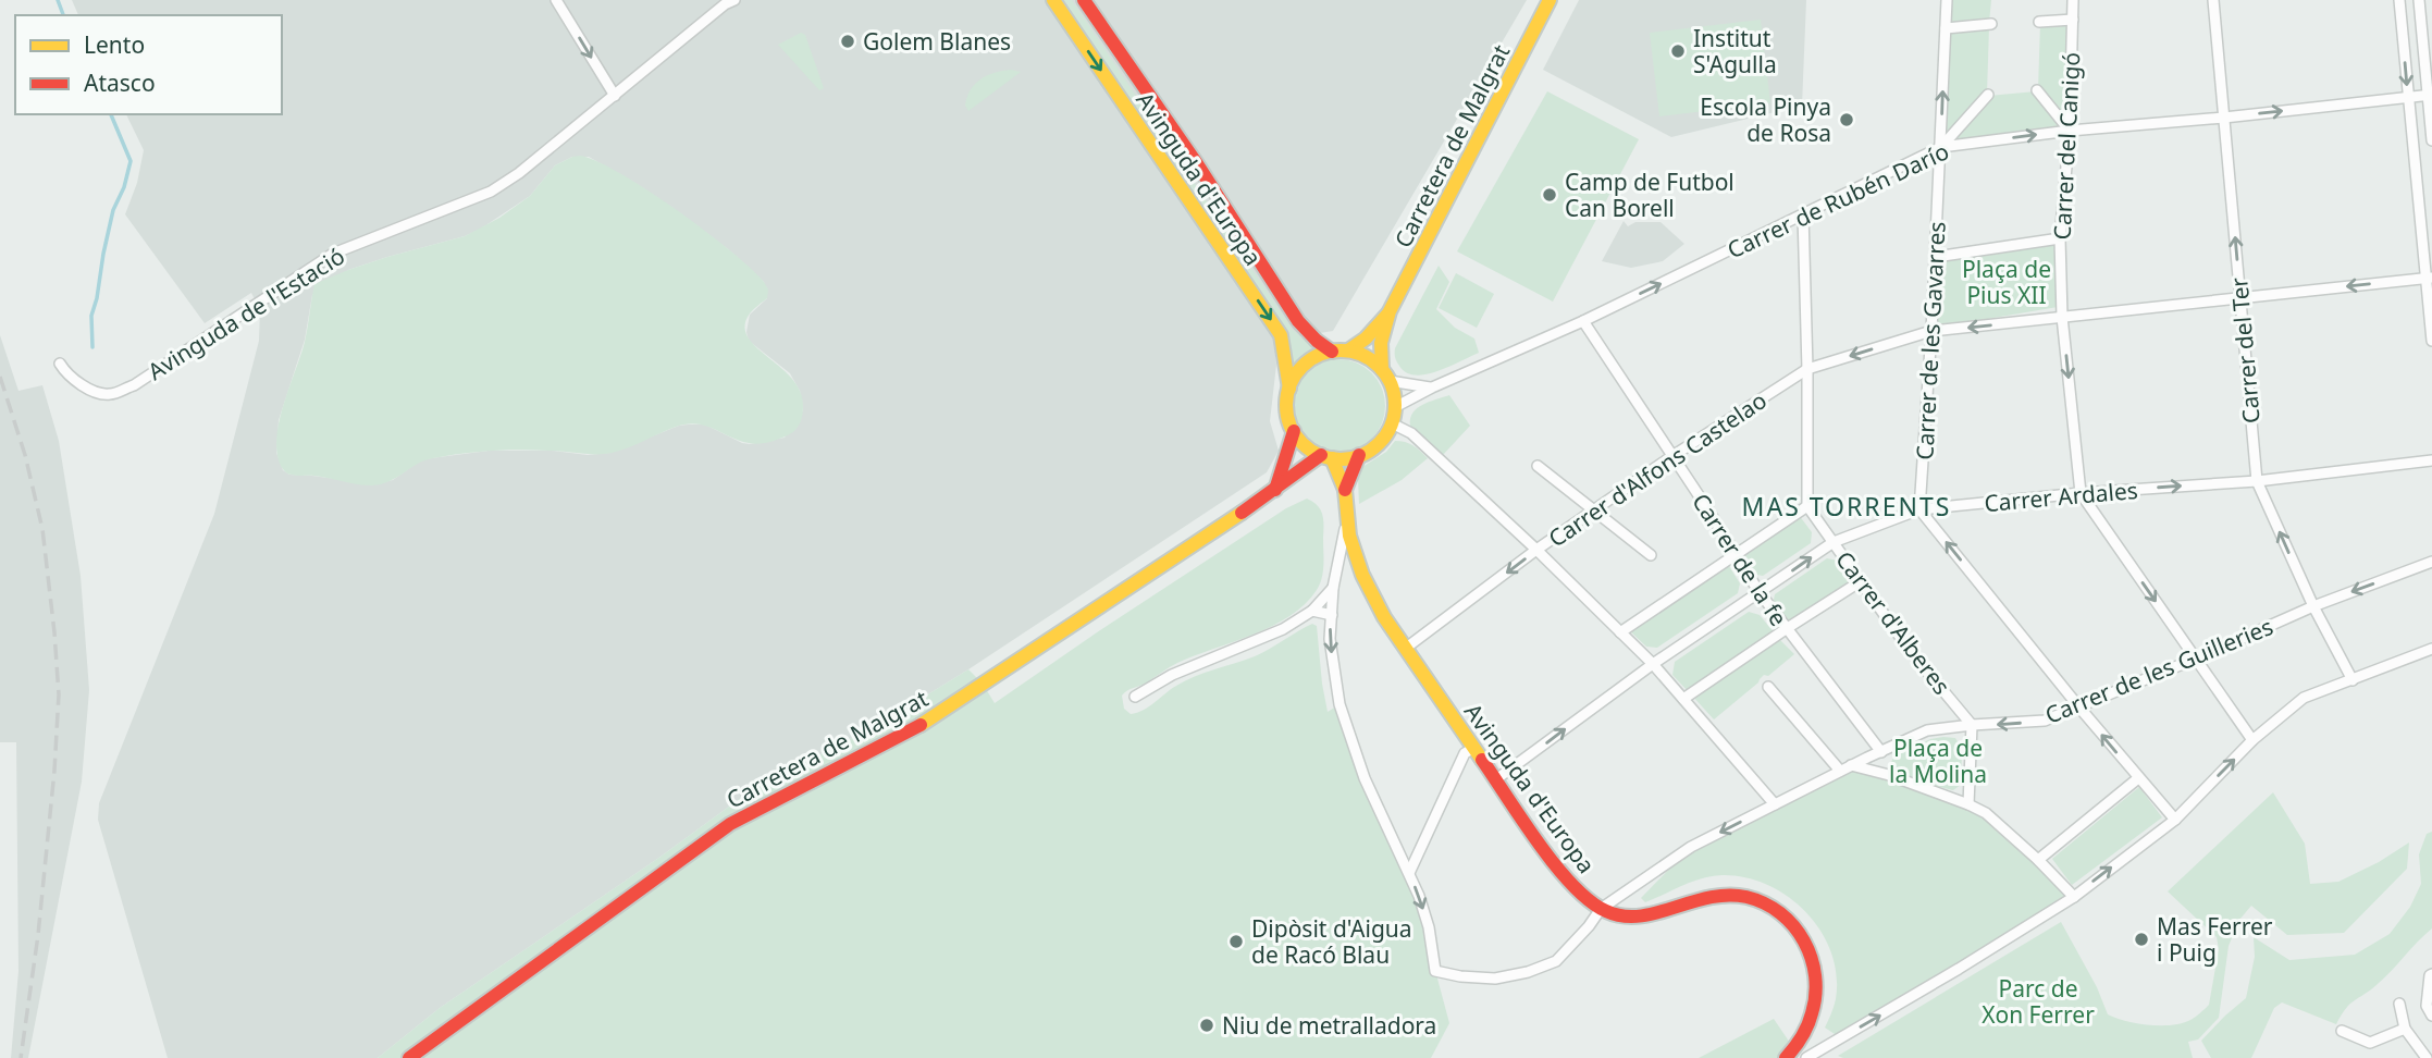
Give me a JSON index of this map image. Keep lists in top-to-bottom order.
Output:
{
  "streets": {
    "street": [
      "Carretera de Malgrat",
      "Carrer del Canigó",
      "Avinguda d'Europa",
      "Carrer de Rubén Darío",
      "Avinguda de l'Estació",
      "Carrer de les Gavarres",
      "Carrer del Ter",
      "Carrer d'Alfons Castelao",
      "Carrer Ardales",
      "Carrer de la fe",
      "Carrer d'Alberes",
      "Carrer de les Guilleries"
    ]
  },
  "crossings": [
    ["Carretera de Malgrat", "Avinguda d'Europa"],
    ["Carretera de Malgrat", "Carrer de Rubén Darío"],
    ["Carrer del Canigó", "Carrer de Rubén Darío"],
    ["Carrer del Canigó", "Carrer d'Alfons Castelao"],
    ["Carrer del Canigó", "Carrer Ardales"],
    ["Carrer del Canigó", "Carrer de les Guilleries"],
    ["Avinguda d'Europa", "Carrer de Rubén Darío"],
    ["Avinguda d'Europa", "Carrer d'Alfons Castelao"],
    ["Avinguda d'Europa", "Carrer Ardales"],
    ["Avinguda d'Europa", "Carrer de les Guilleries"],
    ["Carrer de Rubén Darío", "Carrer de les Gavarres"],
    ["Carrer de Rubén Darío", "Carrer del Ter"],
    ["Carrer de Rubén Darío", "Carrer de la fe"],
    ["Carrer de les Gavarres", "Carrer d'Alfons Castelao"],
    ["Carrer de les Gavarres", "Carrer Ardales"],
    ["Carrer del Ter", "Carrer d'Alfons Castelao"],
    ["Carrer del Ter", "Carrer Ardales"],
    ["Carrer del Ter", "Carrer de les Guilleries"],
    ["Carrer d'Alfons Castelao", "Carrer de la fe"],
    ["Carrer Ardales", "Carrer de la fe"],
    ["Carrer Ardales", "Carrer d'Alberes"],
    ["Carrer de la fe", "Carrer de les Guilleries"],
    ["Carrer d'Alberes", "Carrer de les Guilleries"]
  ],
  "one_way": [
    "Carrer del Canigó",
    "Carrer de Rubén Darío",
    "Carrer del Ter",
    "Carrer d'Alfons Castelao"
  ],
  "districts": ["MAS TORRENTS"],
  "parks": ["Plaça de Pius XII", "Plaça de la Molina", "Parc de Xon Ferrer"],
  "places": [
    "Golem Blanes",
    "Institut S'Agulla",
    "Escola Pinya de Rosa",
    "Camp de Futbol Can Borell",
    "Mas Ferrer i Puig",
    "Dipòsit d'Aigua de Racó Blau",
    "Niu de metralladora"
  ],
  "legend": ["Lento", "Atasco"]
}
